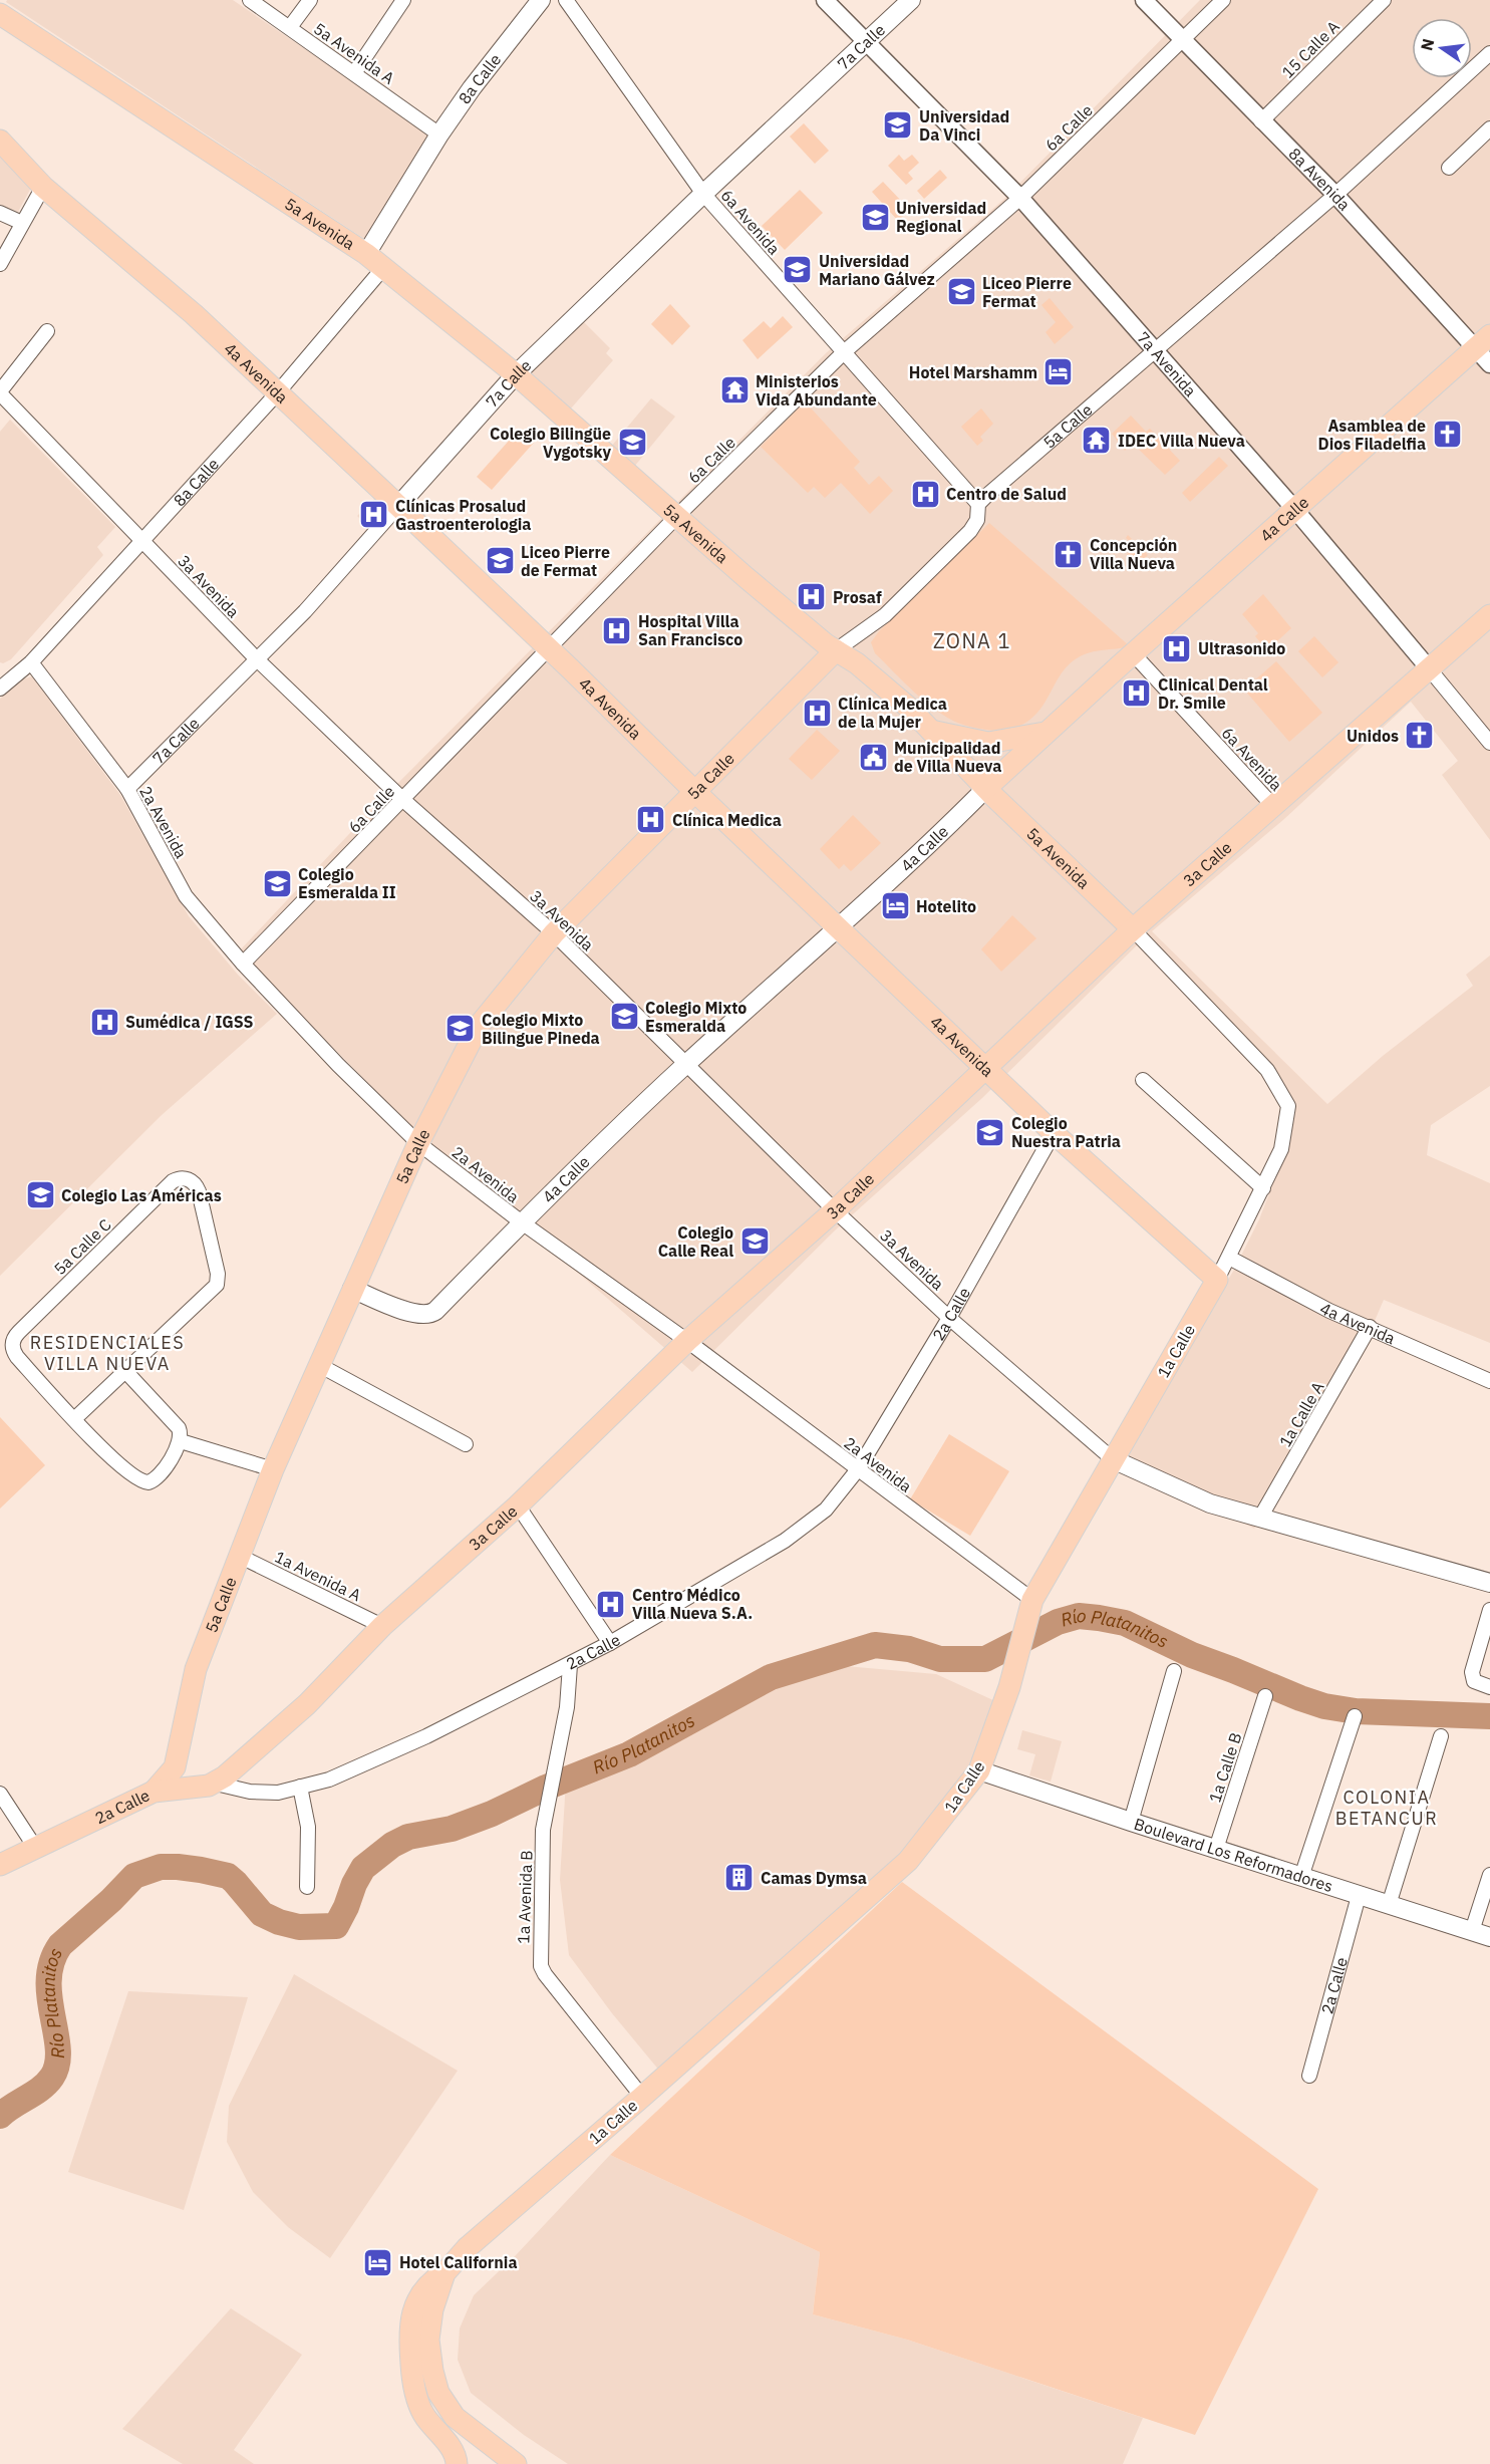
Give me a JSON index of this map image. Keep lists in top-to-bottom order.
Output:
{
  "streets": {
    "main road": [
      "7a Calle",
      "8a Calle",
      "5a Avenida",
      "4a Avenida",
      "5a Calle",
      "4a Calle",
      "3a Calle",
      "2a Calle",
      "1a Calle",
      "Boulevard Los Reformadores"
    ],
    "street": [
      "15 Calle A",
      "5a Avenida A",
      "6a Calle",
      "8a Avenida",
      "6a Avenida",
      "7a Avenida",
      "3a Avenida",
      "2a Avenida",
      "5a Calle C",
      "1a Calle A",
      "1a Avenida A",
      "1a Calle B",
      "1a Avenida B"
    ]
  },
  "crossings": [
    ["7a Calle", "6a Avenida"],
    ["7a Calle", "5a Avenida"],
    ["7a Calle", "7a Avenida"],
    ["7a Calle", "4a Avenida"],
    ["7a Calle", "3a Avenida"],
    ["7a Calle", "2a Avenida"],
    ["15 Calle A", "8a Avenida"],
    ["5a Avenida A", "8a Calle"],
    ["8a Calle", "5a Avenida"],
    ["8a Calle", "4a Avenida"],
    ["8a Calle", "3a Avenida"],
    ["8a Calle", "2a Avenida"],
    ["6a Calle", "8a Avenida"],
    ["6a Calle", "6a Avenida"],
    ["6a Calle", "5a Avenida"],
    ["6a Calle", "7a Avenida"],
    ["6a Calle", "4a Avenida"],
    ["6a Calle", "3a Avenida"],
    ["6a Calle", "2a Avenida"],
    ["8a Avenida", "5a Calle"],
    ["8a Avenida", "4a Calle"],
    ["6a Avenida", "5a Calle"],
    ["6a Avenida", "4a Calle"],
    ["6a Avenida", "3a Calle"],
    ["5a Avenida", "5a Calle"],
    ["5a Avenida", "4a Calle"],
    ["5a Avenida", "3a Calle"],
    ["5a Avenida", "1a Calle"],
    ["7a Avenida", "5a Calle"],
    ["7a Avenida", "4a Calle"],
    ["7a Avenida", "3a Calle"],
    ["4a Avenida", "5a Calle"],
    ["4a Avenida", "4a Calle"],
    ["4a Avenida", "3a Calle"],
    ["4a Avenida", "2a Calle"],
    ["4a Avenida", "1a Calle"],
    ["4a Avenida", "1a Calle A"],
    ["5a Calle", "4a Calle"],
    ["5a Calle", "3a Avenida"],
    ["5a Calle", "2a Avenida"],
    ["5a Calle", "2a Calle"],
    ["5a Calle", "1a Avenida A"],
    ["4a Calle", "3a Avenida"],
    ["4a Calle", "2a Avenida"],
    ["3a Avenida", "3a Calle"],
    ["3a Avenida", "2a Calle"],
    ["3a Avenida", "1a Calle"],
    ["2a Avenida", "3a Calle"],
    ["2a Avenida", "2a Calle"],
    ["2a Avenida", "1a Calle"],
    ["3a Calle", "2a Calle"],
    ["3a Calle", "1a Avenida A"],
    ["2a Calle", "Boulevard Los Reformadores"],
    ["2a Calle", "1a Avenida B"],
    ["1a Calle", "Boulevard Los Reformadores"],
    ["1a Calle", "1a Avenida B"],
    ["1a Calle B", "Boulevard Los Reformadores"]
  ],
  "districts": ["ZONA 1", "RESIDENCIALES VILLA NUEVA", "COLONIA BETANCUR"],
  "water": ["Río Platanitos"],
  "places": {
    "school or university": [
      "Universidad Da Vinci",
      "Universidad Regional",
      "Universidad Mariano Gálvez",
      "Liceo Pierre Fermat",
      "Colegio Bilingüe Vygotsky",
      "Liceo Pierre de Fermat",
      "Colegio Esmeralda II",
      "Colegio Mixto Esmeralda",
      "Colegio Mixto Bilingue Pineda",
      "Colegio Nuestra Patria",
      "Colegio Las Américas",
      "Colegio Calle Real"
    ],
    "hotel": ["Hotel Marshamm", "Hotelito", "Hotel California"],
    "temple": ["Ministerios Vida Abundante", "IDEC Villa Nueva"],
    "church": ["Asamblea de Dios Filadelfia", "Concepción Villa Nueva", "Unidos"],
    "hospital": [
      "Centro de Salud",
      "Clínicas Prosalud Gastroenterologia",
      "Prosaf",
      "Hospital Villa San Francisco",
      "Ultrasonido",
      "Clinical Dental Dr. Smile",
      "Clínica Medica de la Mujer",
      "Clínica Medica",
      "Sumédica / IGSS",
      "Centro Médico Villa Nueva S.A."
    ],
    "public building": ["Municipalidad de Villa Nueva"],
    "building": ["Camas Dymsa"]
  },
  "north": "left"
}
